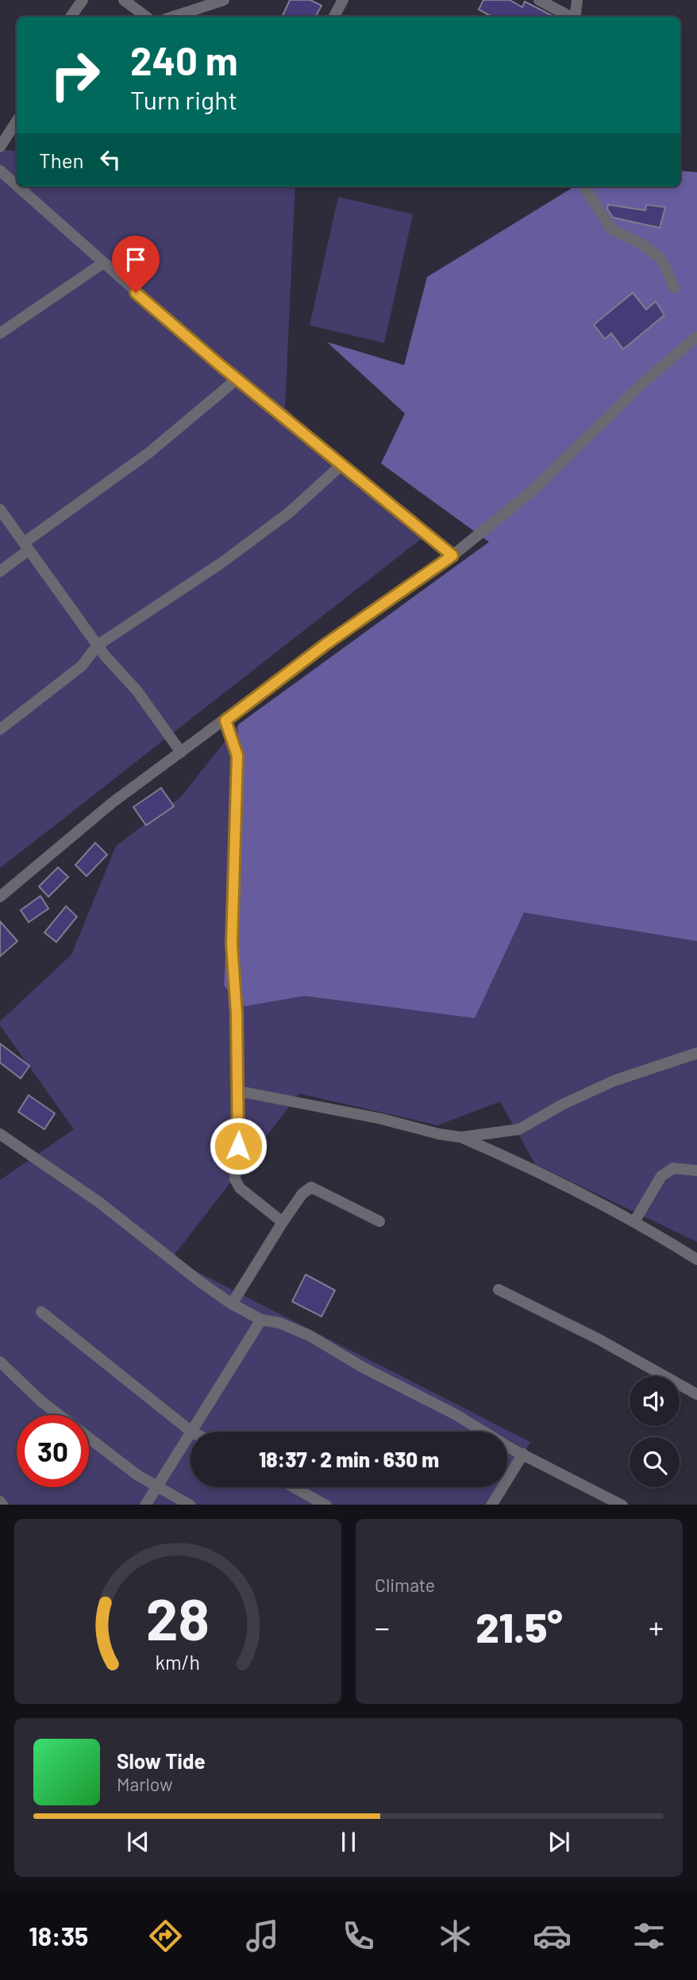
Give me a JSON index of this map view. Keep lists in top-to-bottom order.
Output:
{
  "page": {
    "turn": ["240 m", "Turn right"],
    "then": "Then",
    "limit": "30",
    "trip": "18:37 · 2 min · 630 m",
    "tile": "Climate",
    "heat": ["−", "21.5°", "+"],
    "song": ["Slow Tide", "Marlow"],
    "tabs": "18:35",
    "gauge": ["28", "km/h"]
  }
}
